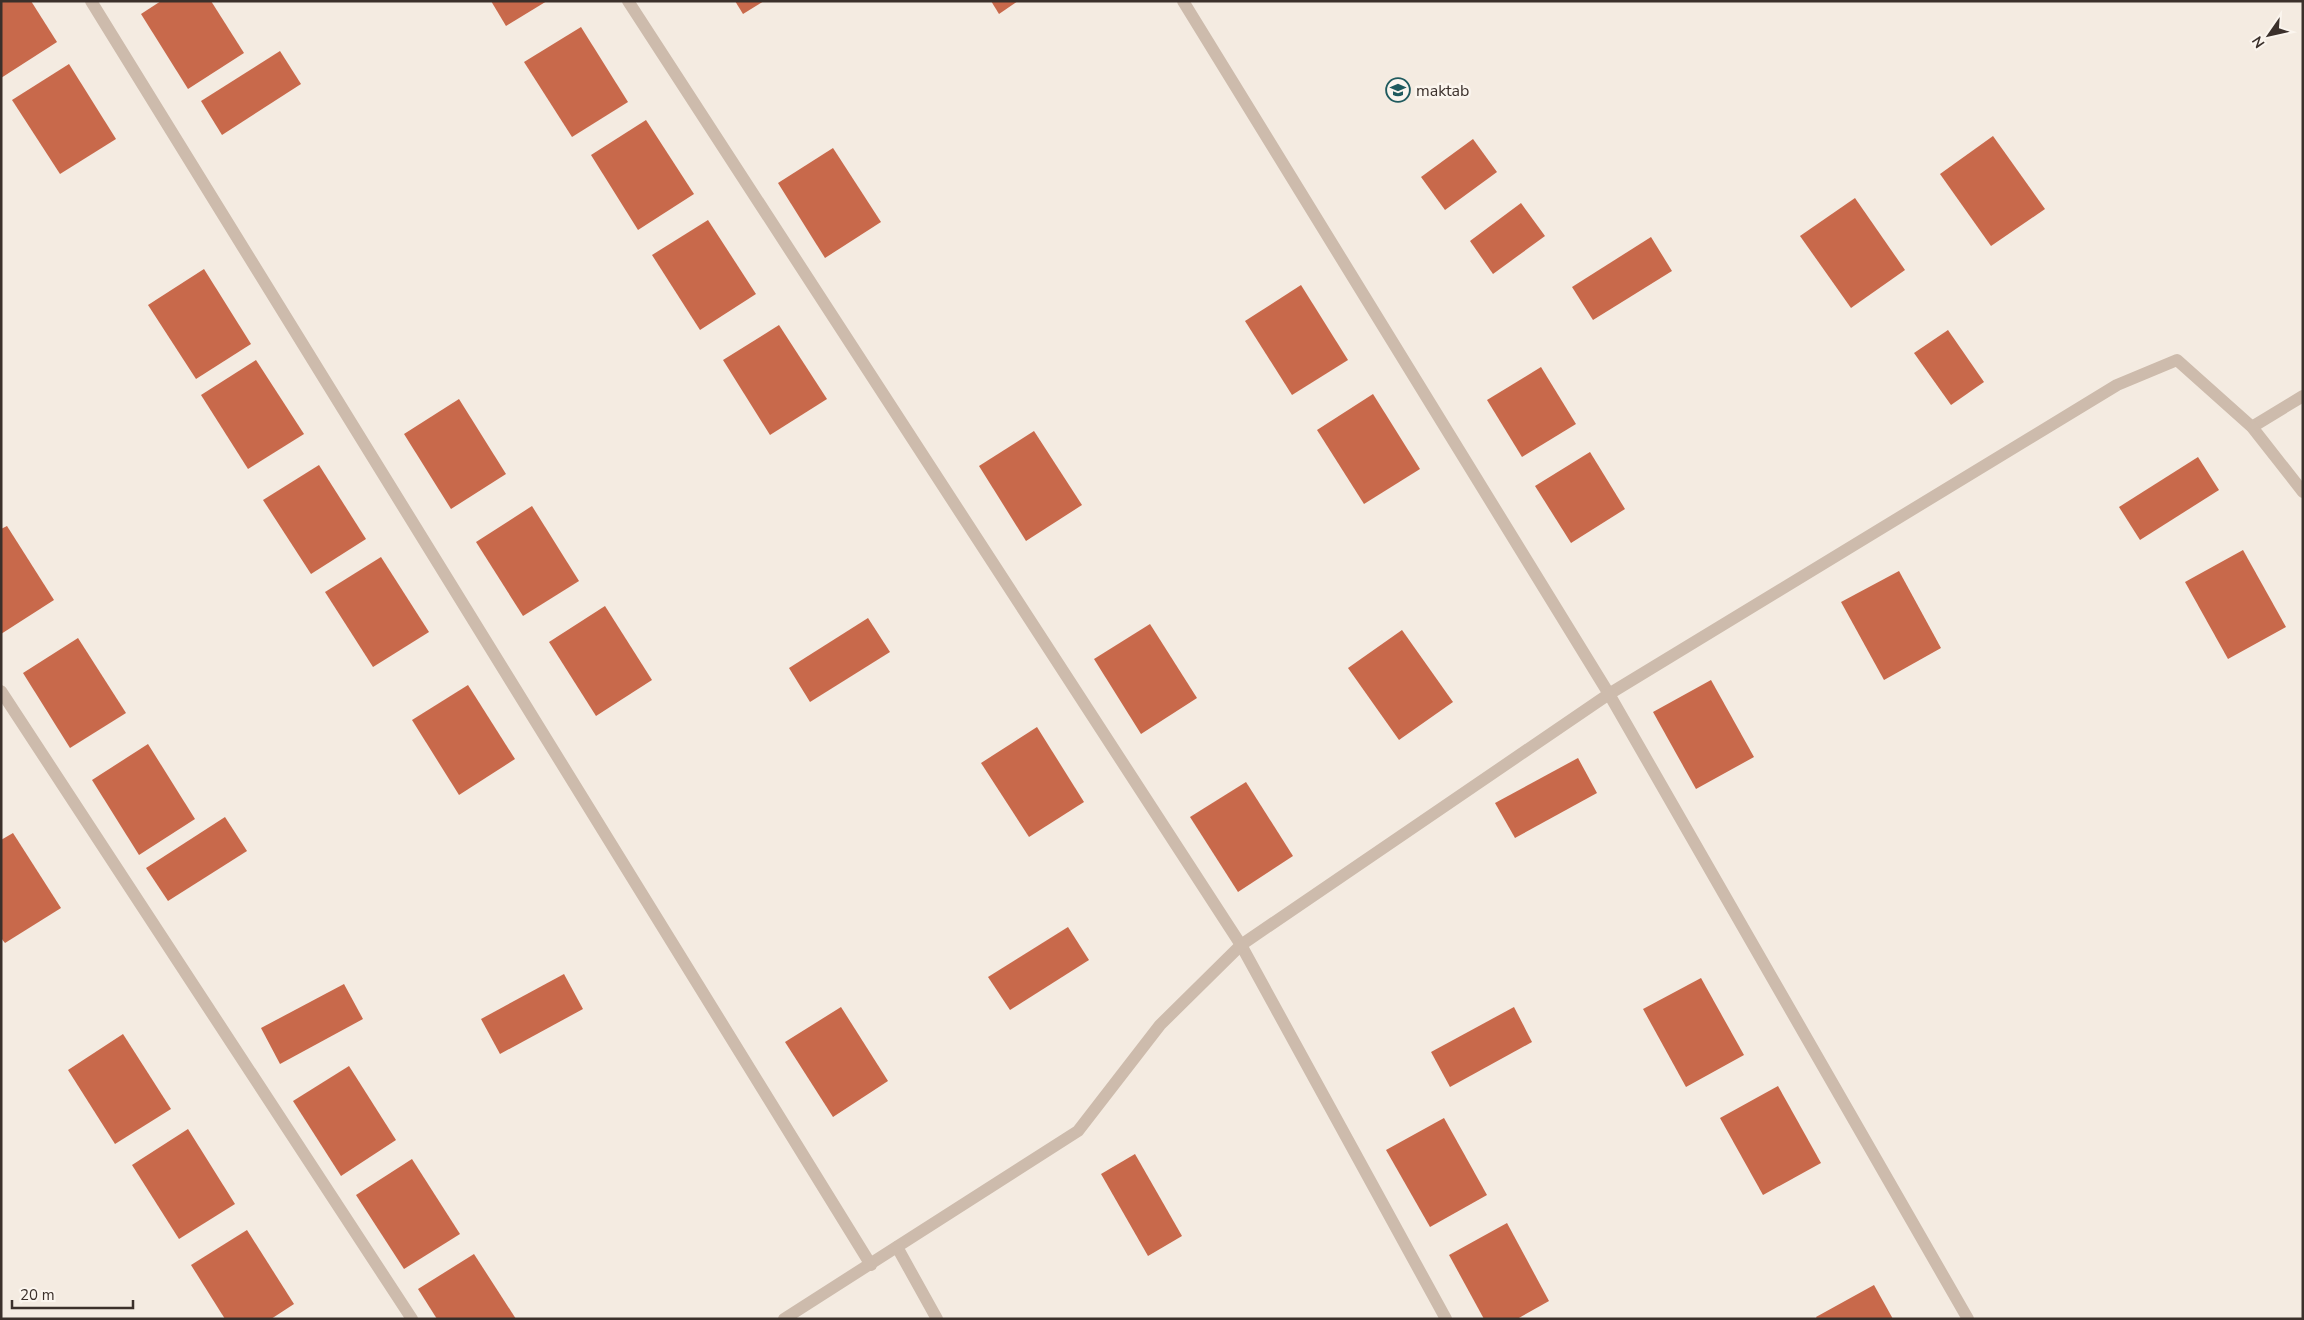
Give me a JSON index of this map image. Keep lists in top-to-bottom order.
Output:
{
  "places": {
    "school or university": ["maktab"]
  },
  "scale_bar": "20 m",
  "north": "bottom left"
}
